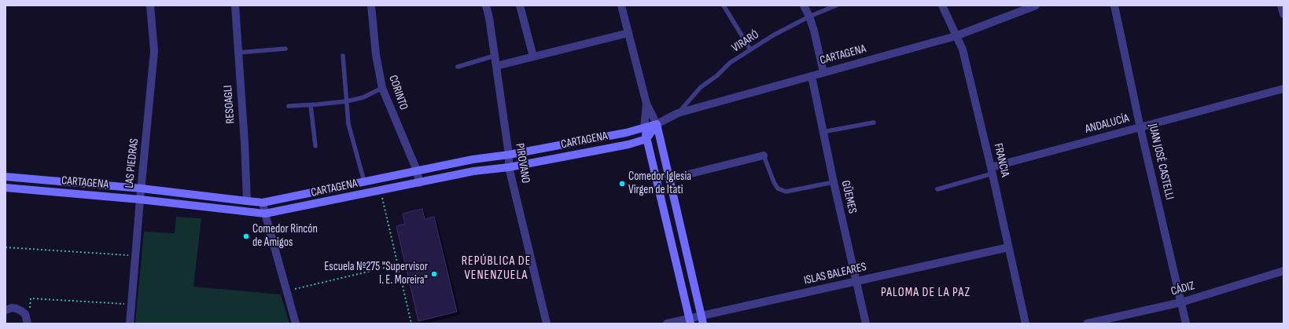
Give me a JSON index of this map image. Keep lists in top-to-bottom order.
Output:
{
  "streets": {
    "main road": ["CARTAGENA"],
    "street": [
      "CORINTO",
      "RESOAGLI",
      "ANDALUCÍA",
      "FRANCIA",
      "JUAN JOSÉ CASTELLI",
      "LAS PIEDRAS",
      "PIROVANO",
      "GÜEMES",
      "ISLAS BALEARES",
      "CÁDIZ"
    ],
    "lane": ["VIRARÓ"]
  },
  "crossings": [
    ["VIRARÓ", "CARTAGENA"],
    ["CARTAGENA", "CORINTO"],
    ["CARTAGENA", "RESOAGLI"],
    ["CARTAGENA", "FRANCIA"],
    ["CARTAGENA", "LAS PIEDRAS"],
    ["CARTAGENA", "PIROVANO"],
    ["CARTAGENA", "GÜEMES"],
    ["ANDALUCÍA", "FRANCIA"],
    ["ANDALUCÍA", "JUAN JOSÉ CASTELLI"],
    ["FRANCIA", "ISLAS BALEARES"],
    ["JUAN JOSÉ CASTELLI", "CÁDIZ"],
    ["GÜEMES", "ISLAS BALEARES"]
  ],
  "districts": ["REPÚBLICA DE VENENZUELA", "PALOMA DE LA PAZ"],
  "places": ["Comedor Iglesia Virgen de Itati", "Comedor Rincón de Amigos", "Escuela Nº275 \"Supervisor I. E. Moreira\""]
}
